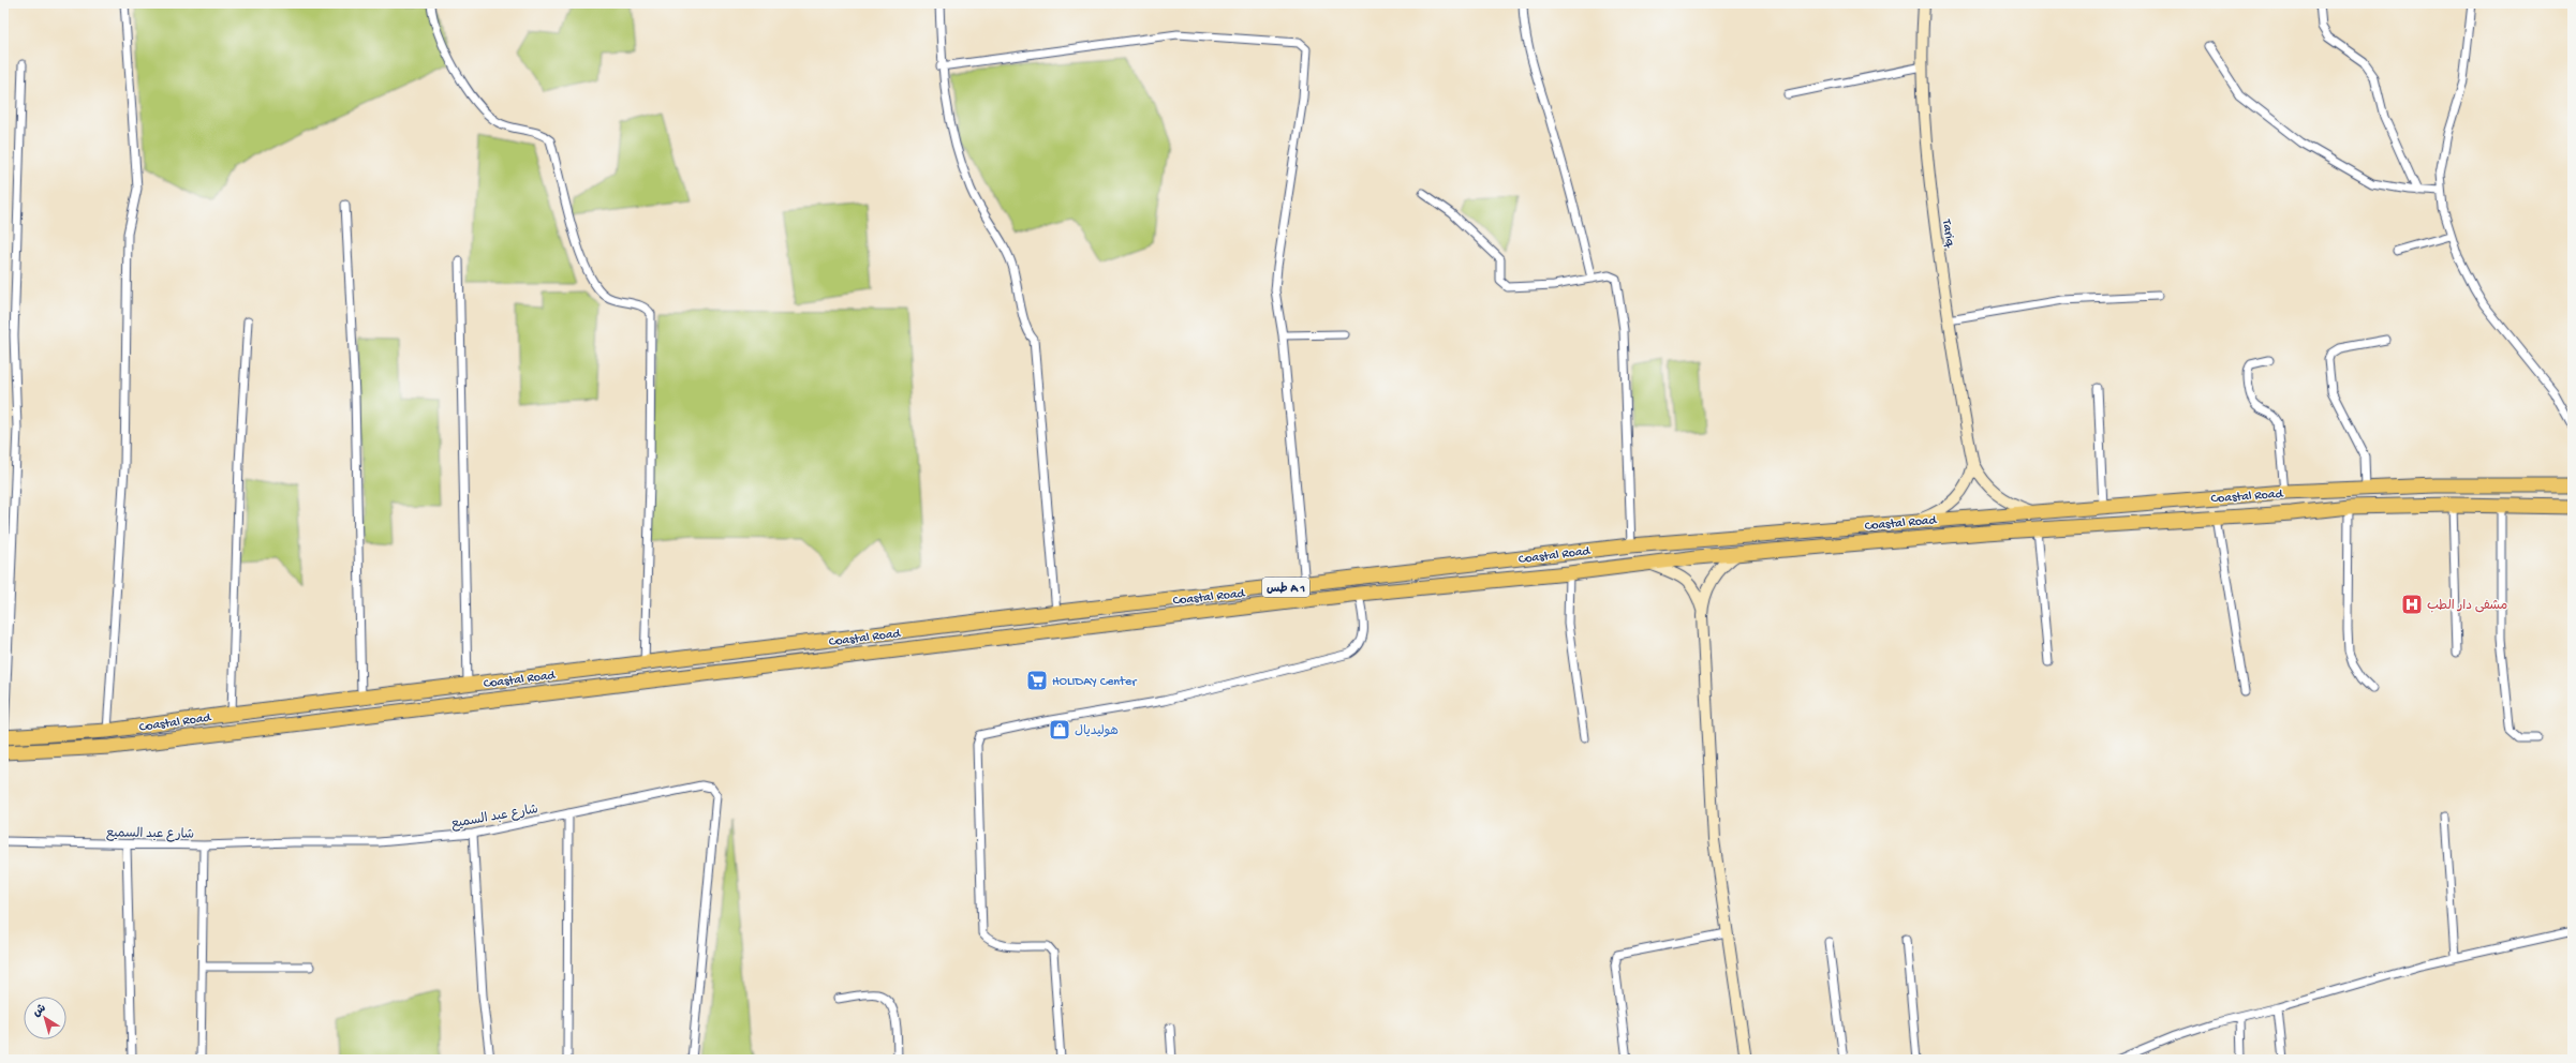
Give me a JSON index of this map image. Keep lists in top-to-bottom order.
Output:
{
  "streets": {
    "highway": ["Coastal Road", "طس A 1"],
    "main road": ["Tariq"],
    "street": ["شارع عبد السميع"]
  },
  "places": {
    "hospital": ["مشفى دار الطب"],
    "supermarket": ["HOLIDAY Center"],
    "shop": ["هوليديال"]
  },
  "north": "top left"
}
